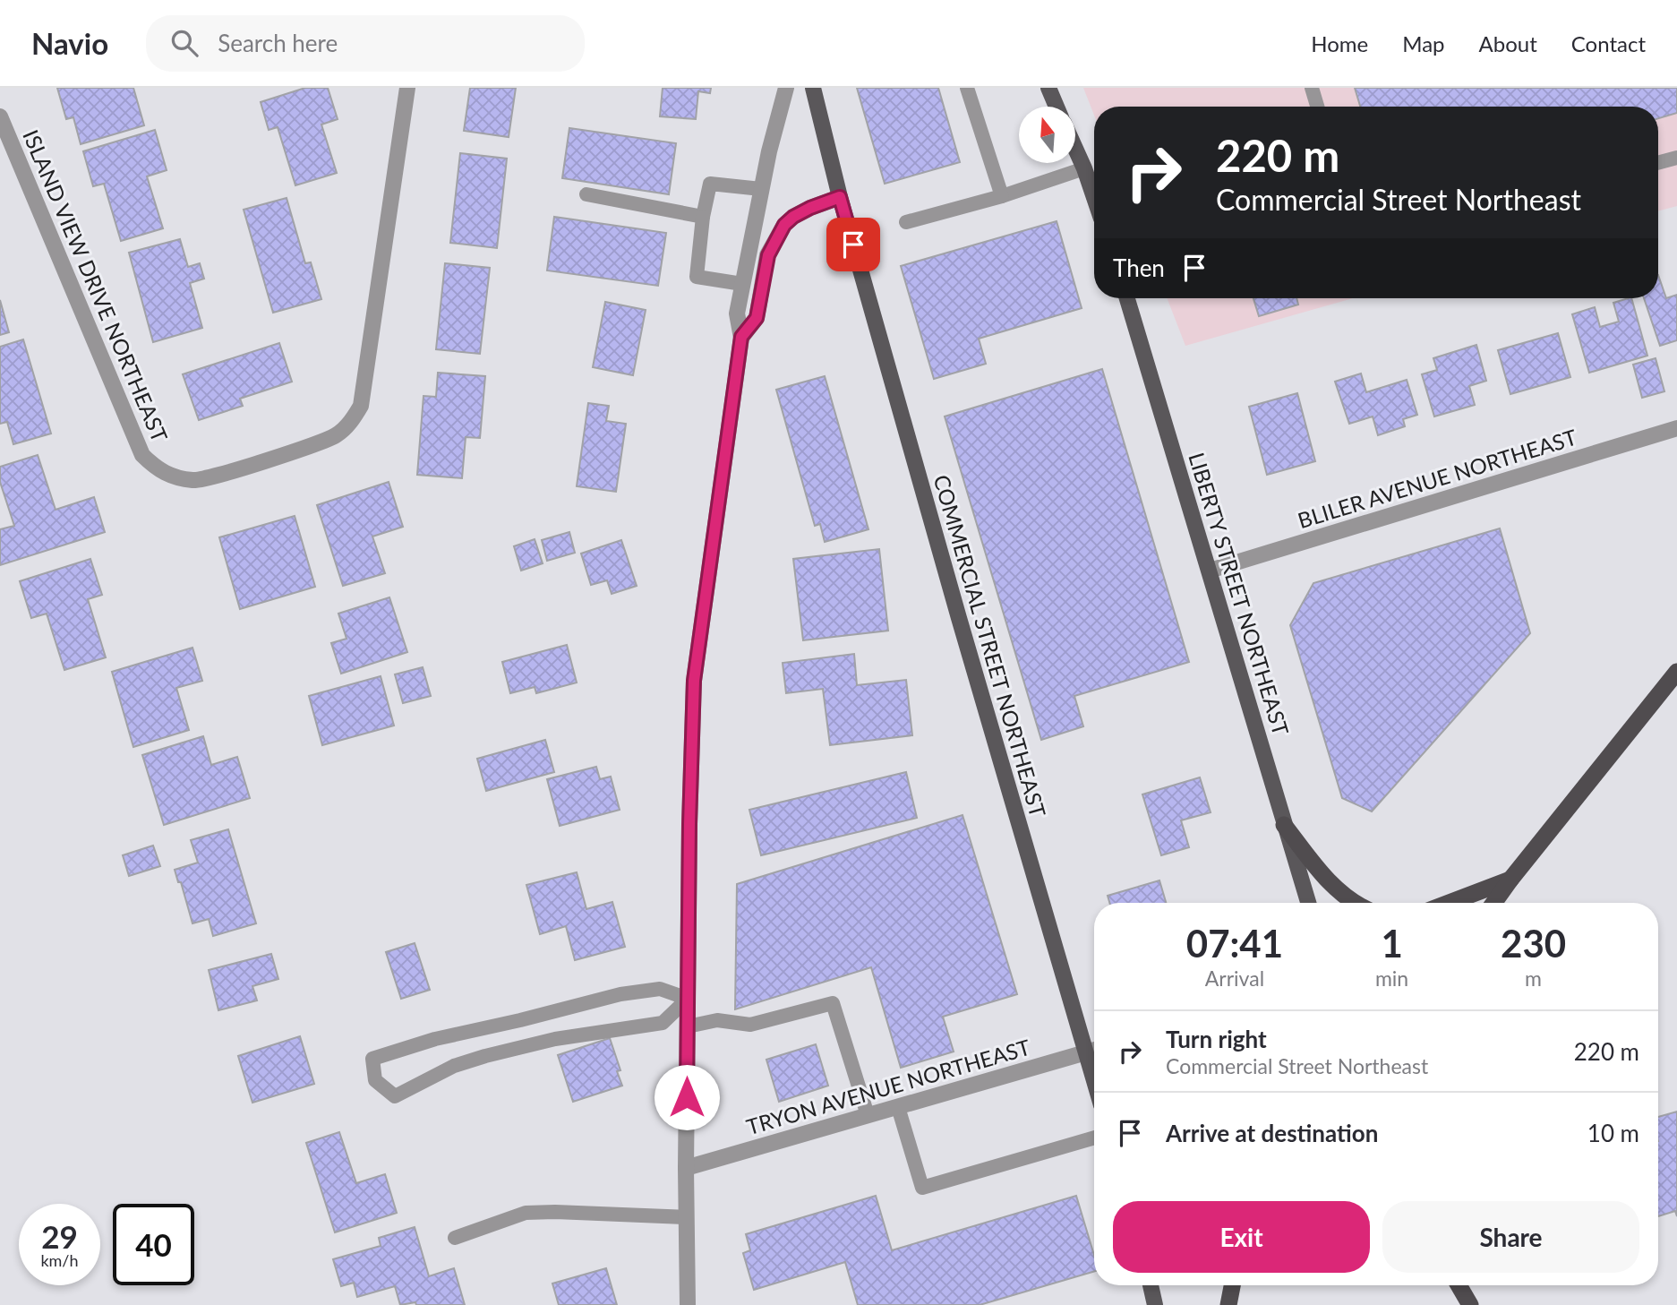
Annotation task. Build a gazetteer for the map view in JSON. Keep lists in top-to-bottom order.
{
  "streets": {
    "main road": ["LIBERTY STREET NORTHEAST", "COMMERCIAL STREET NORTHEAST"],
    "street": ["ISLAND VIEW DRIVE NORTHEAST", "BLILER AVENUE NORTHEAST", "TRYON AVENUE NORTHEAST"]
  },
  "crossings": [
    ["BLILER AVENUE NORTHEAST", "LIBERTY STREET NORTHEAST"],
    ["COMMERCIAL STREET NORTHEAST", "TRYON AVENUE NORTHEAST"]
  ],
  "north": "top",
  "page": {
    "header": "Navio",
    "search": "Search here",
    "nav": [
      "Home",
      "Map",
      "About",
      "Contact"
    ],
    "turn": ["220 m", "Commercial Street Northeast"],
    "then": "Then",
    "eta": [
      "07:41",
      "Arrival",
      "1",
      "min",
      "230",
      "m"
    ],
    "list": [
      {
        "name": "Turn right",
        "note": "Commercial Street Northeast",
        "value": "220 m"
      },
      {
        "name": "Arrive at destination",
        "value": "10 m"
      }
    ],
    "buttons": ["Exit", "Share"],
    "speed": "29 km/h",
    "limit": "40"
  }
}
